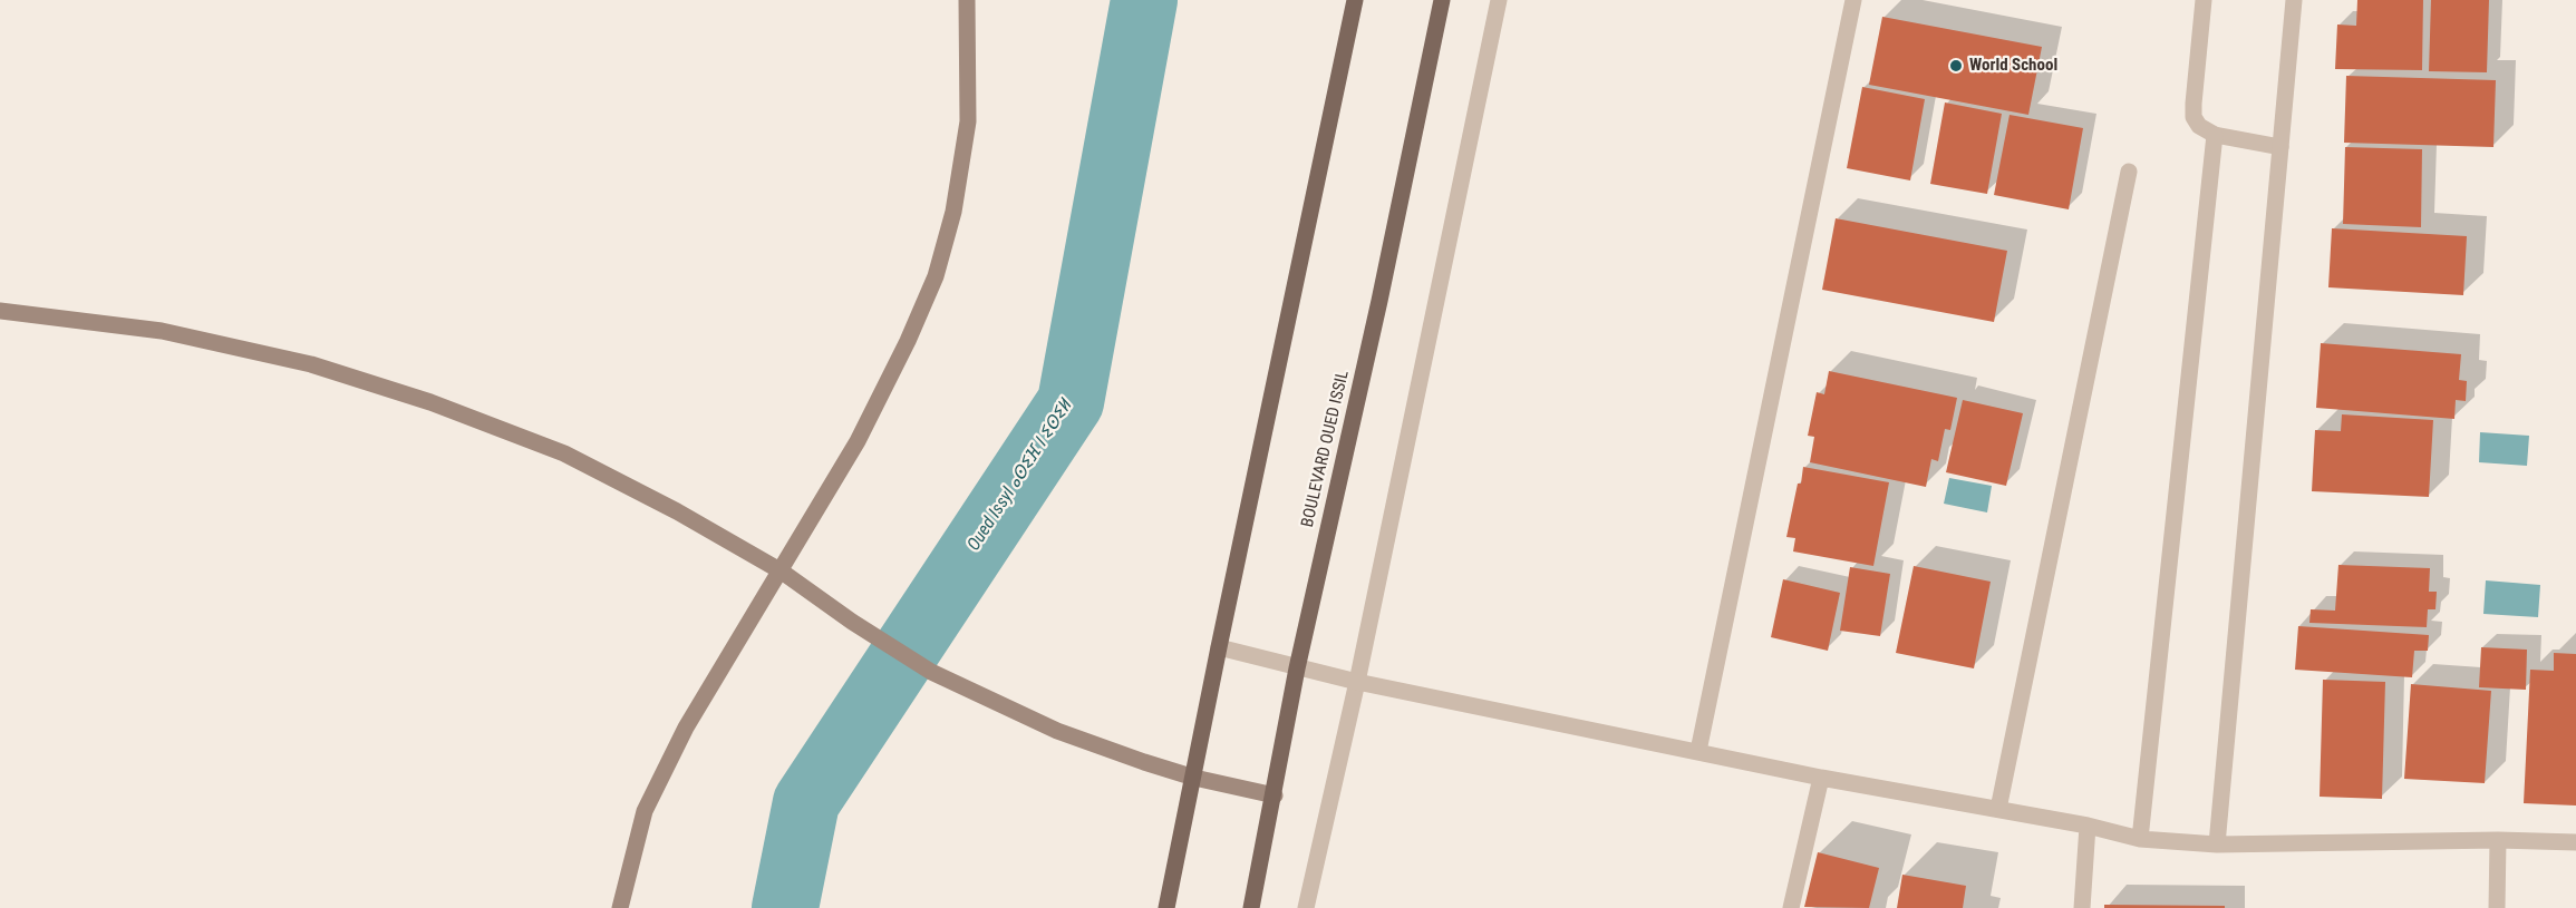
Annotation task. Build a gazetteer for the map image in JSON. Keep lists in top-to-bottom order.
{
  "streets": {
    "main road": ["BOULEVARD OUED ISSIL"]
  },
  "water": ["Oued Issyl ⴰⵙⵉⴼ ⵏ ⵉⵙⵉⵍ"],
  "places": ["World School"]
}
